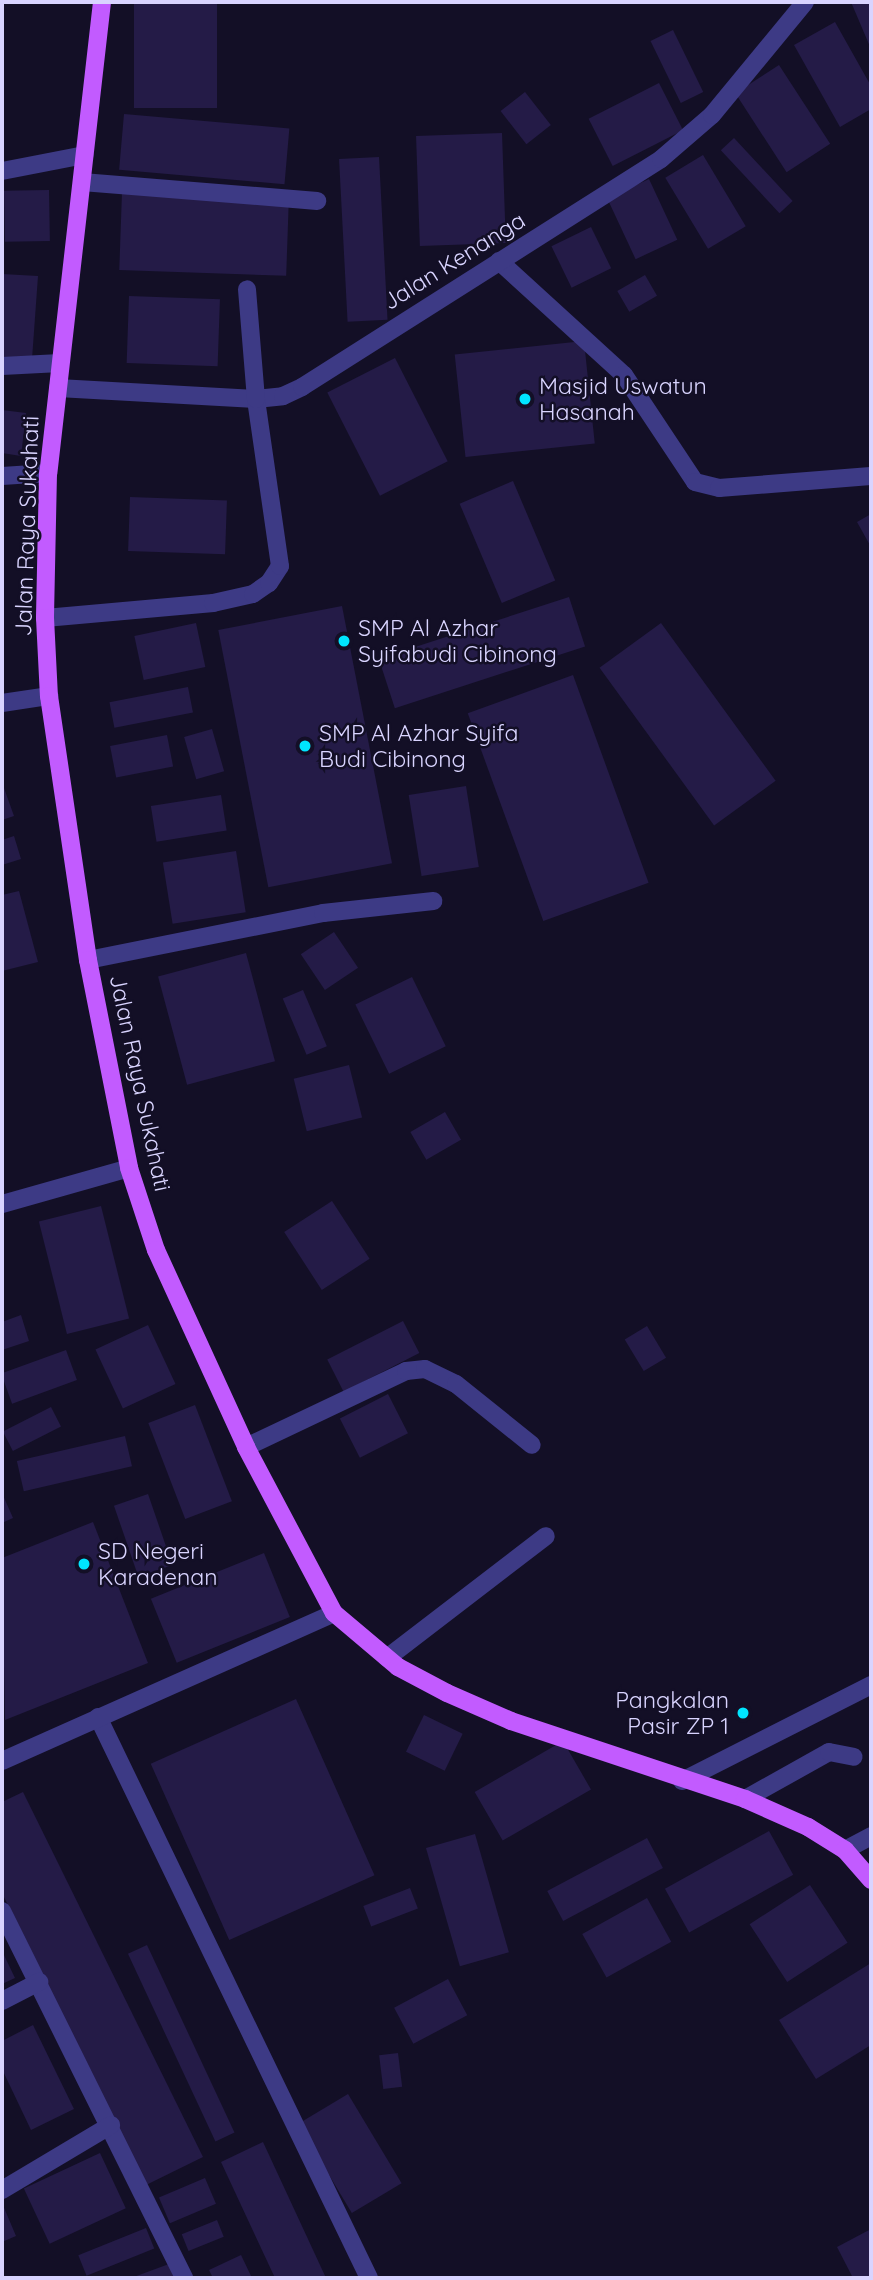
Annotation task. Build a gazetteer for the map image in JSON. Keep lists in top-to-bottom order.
{
  "streets": {
    "main road": ["Jalan Raya Sukahati"],
    "street": ["Jalan Kenanga"]
  },
  "crossings": [
    ["Jalan Kenanga", "Jalan Raya Sukahati"]
  ],
  "places": [
    "Masjid Uswatun Hasanah",
    "SMP Al Azhar Syifabudi Cibinong",
    "SMP Al Azhar Syifa Budi Cibinong",
    "SD Negeri Karadenan",
    "Pangkalan Pasir ZP 1"
  ]
}
